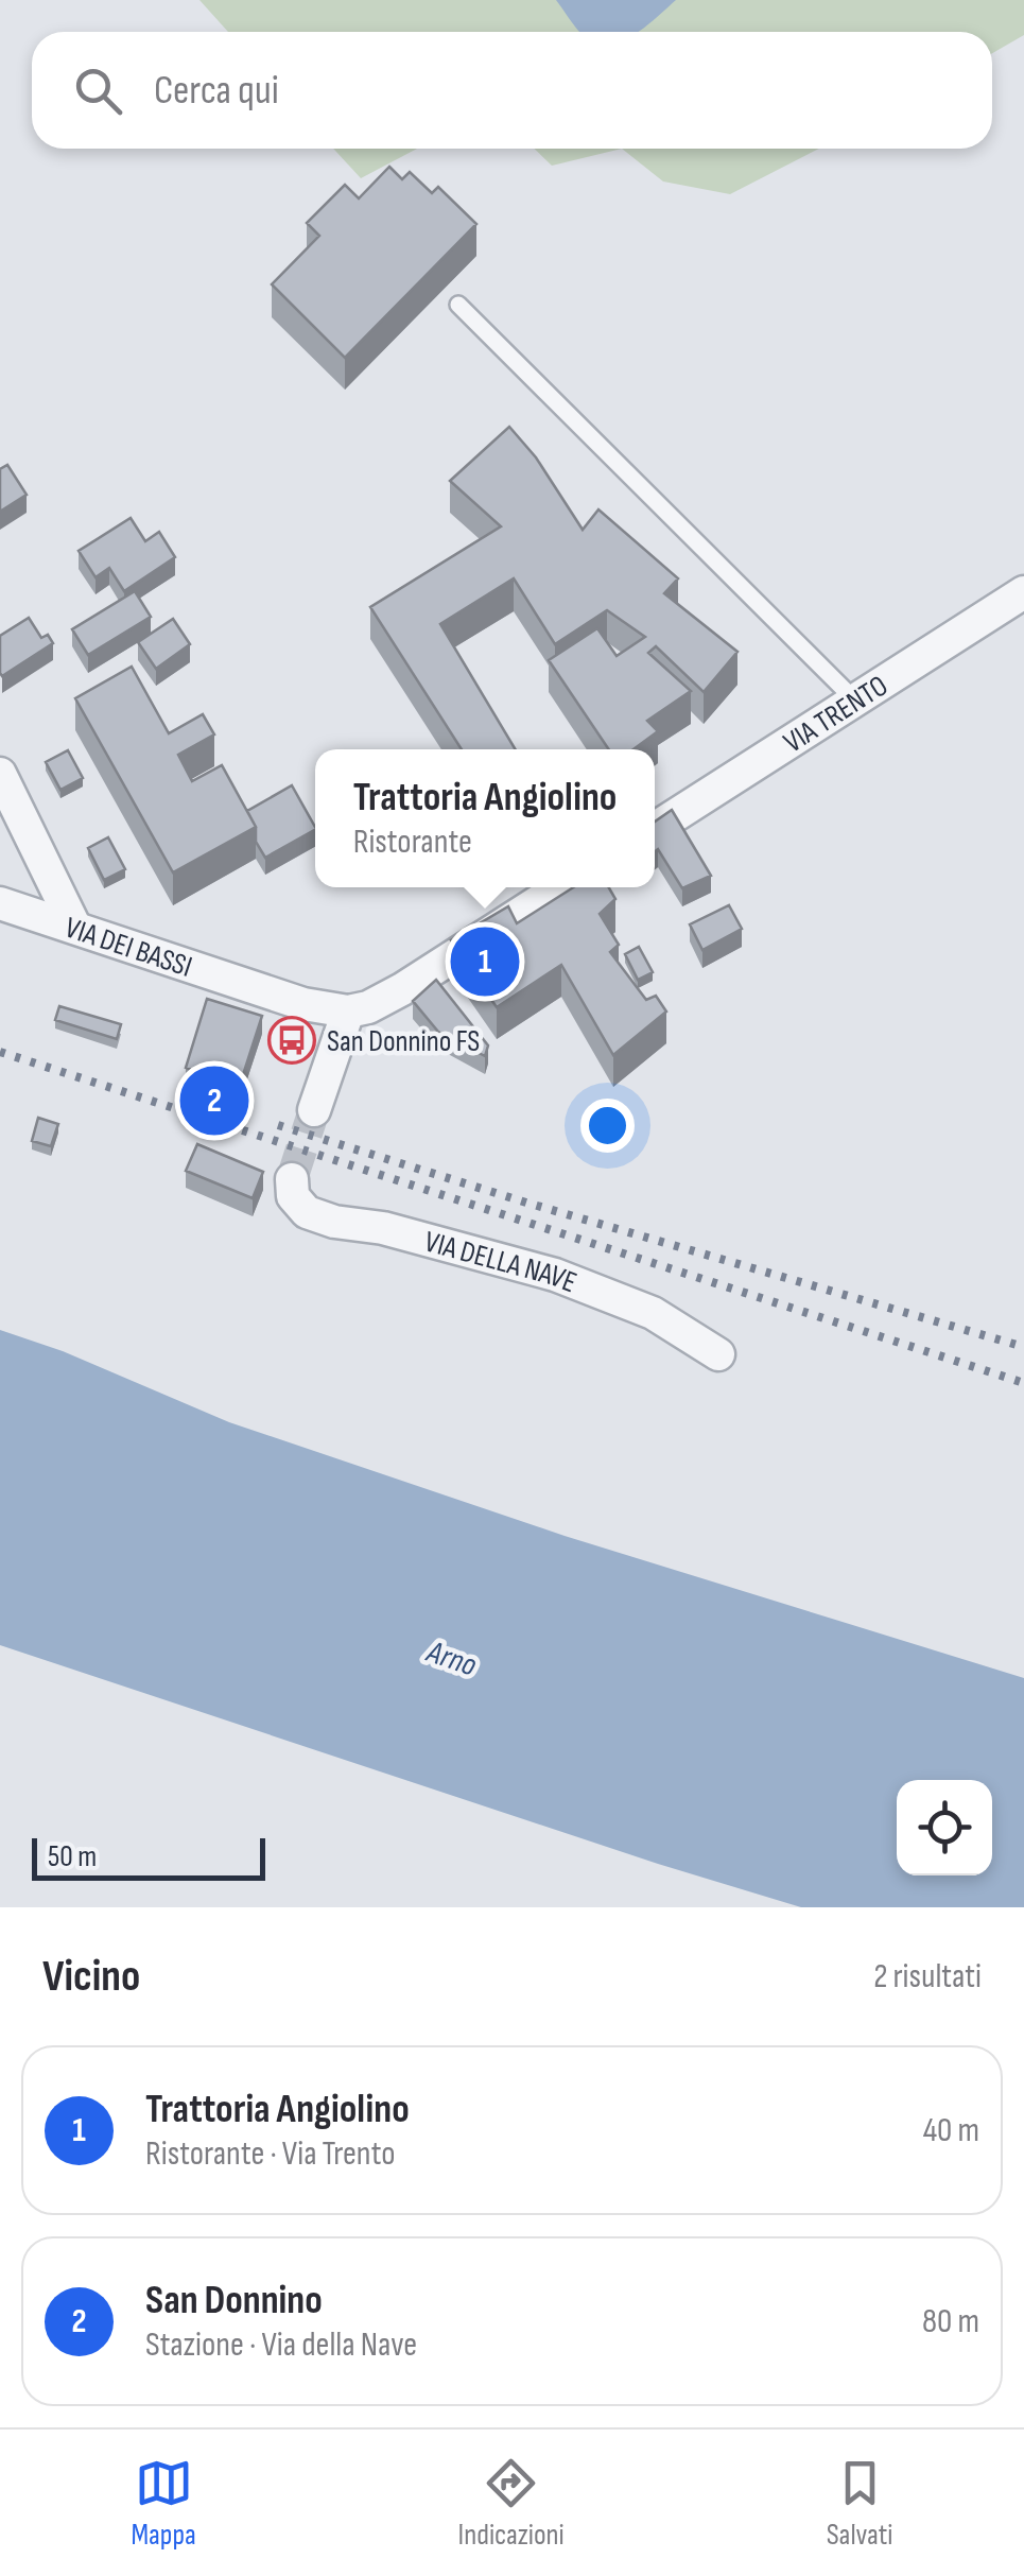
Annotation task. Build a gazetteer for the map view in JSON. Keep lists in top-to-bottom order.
{
  "streets": {
    "street": ["VIA TRENTO", "VIA DEI BASSI", "VIA DELLA NAVE"]
  },
  "water": ["Arno"],
  "places": {
    "bus stop": ["San Donnino FS"]
  },
  "scale_bar": "50 m",
  "page": {
    "search": "Cerca qui",
    "popup": ["Trattoria Angiolino", "Ristorante"],
    "pins": ["1", "2"],
    "scale": "50 m",
    "heading": ["Vicino", "2 risultati"],
    "list": [
      {
        "mark": "1",
        "name": "Trattoria Angiolino",
        "note": "Ristorante · Via Trento",
        "value": "40 m"
      },
      {
        "mark": "2",
        "name": "San Donnino",
        "note": "Stazione · Via della Nave",
        "value": "80 m"
      }
    ],
    "nav": ["Mappa", "Indicazioni", "Salvati"]
  }
}
